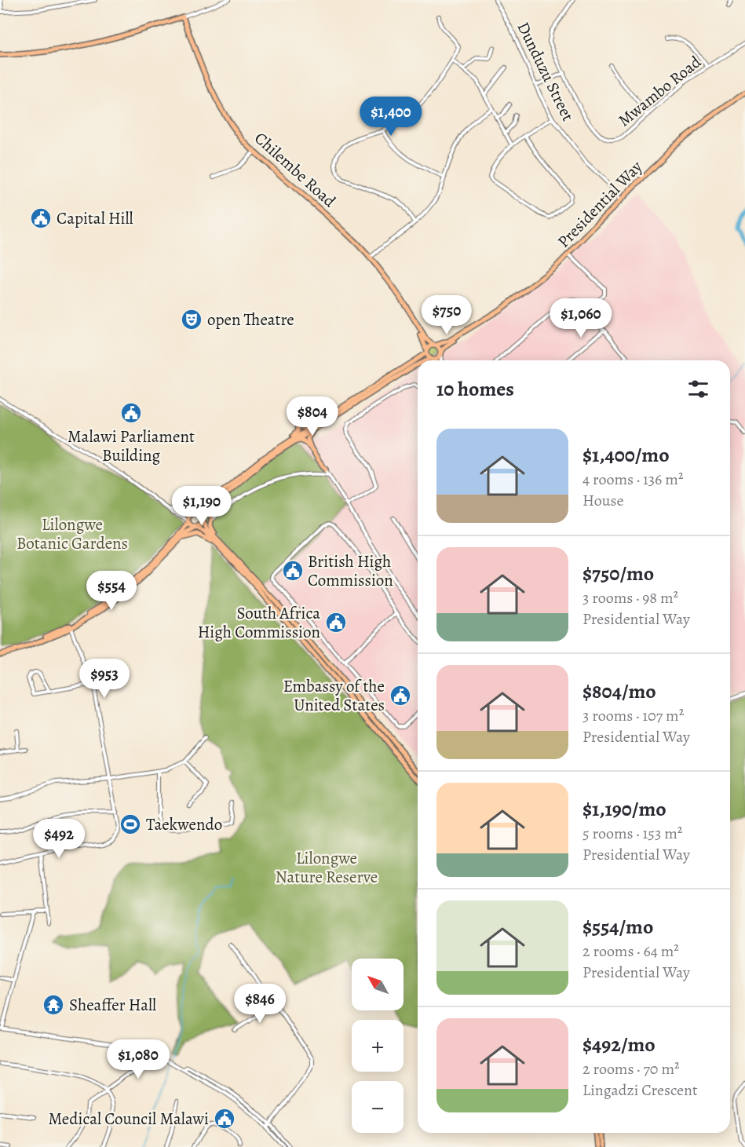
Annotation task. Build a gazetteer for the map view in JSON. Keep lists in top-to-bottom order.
{
  "streets": {
    "main road": ["Chilembe Road", "Presidential Way"],
    "street": ["Dunduzu Street", "Mwambo Road"]
  },
  "parks": ["Lilongwe Botanic Gardens", "Lilongwe Nature Reserve"],
  "places": {
    "public building": [
      "Capital Hill",
      "Malawi Parliament Building",
      "British High Commission",
      "South Africa High Commission",
      "Embassy of the United States",
      "Medical Council Malawi"
    ],
    "theatre": ["open Theatre"],
    "sports": ["Taekwendo"],
    "temple": ["Sheaffer Hall"]
  },
  "north": "top left",
  "page": {
    "price": [
      "$1,400",
      "$750",
      "$1,060",
      "$804",
      "$1,190",
      "$554",
      "$953",
      "$492",
      "$846",
      "$1,080"
    ],
    "heading": "10 homes",
    "list": [
      {
        "name": "$1,400/mo",
        "note": "4 rooms · 136 m² · House"
      },
      {
        "name": "$750/mo",
        "note": "3 rooms · 98 m² · Presidential Way"
      },
      {
        "name": "$804/mo",
        "note": "3 rooms · 107 m² · Presidential Way"
      },
      {
        "name": "$1,190/mo",
        "note": "5 rooms · 153 m² · Presidential Way"
      },
      {
        "name": "$554/mo",
        "note": "2 rooms · 64 m² · Presidential Way"
      },
      {
        "name": "$492/mo",
        "note": "2 rooms · 70 m² · Lingadzi Crescent"
      }
    ],
    "map_buttons": ["+", "−"]
  }
}
